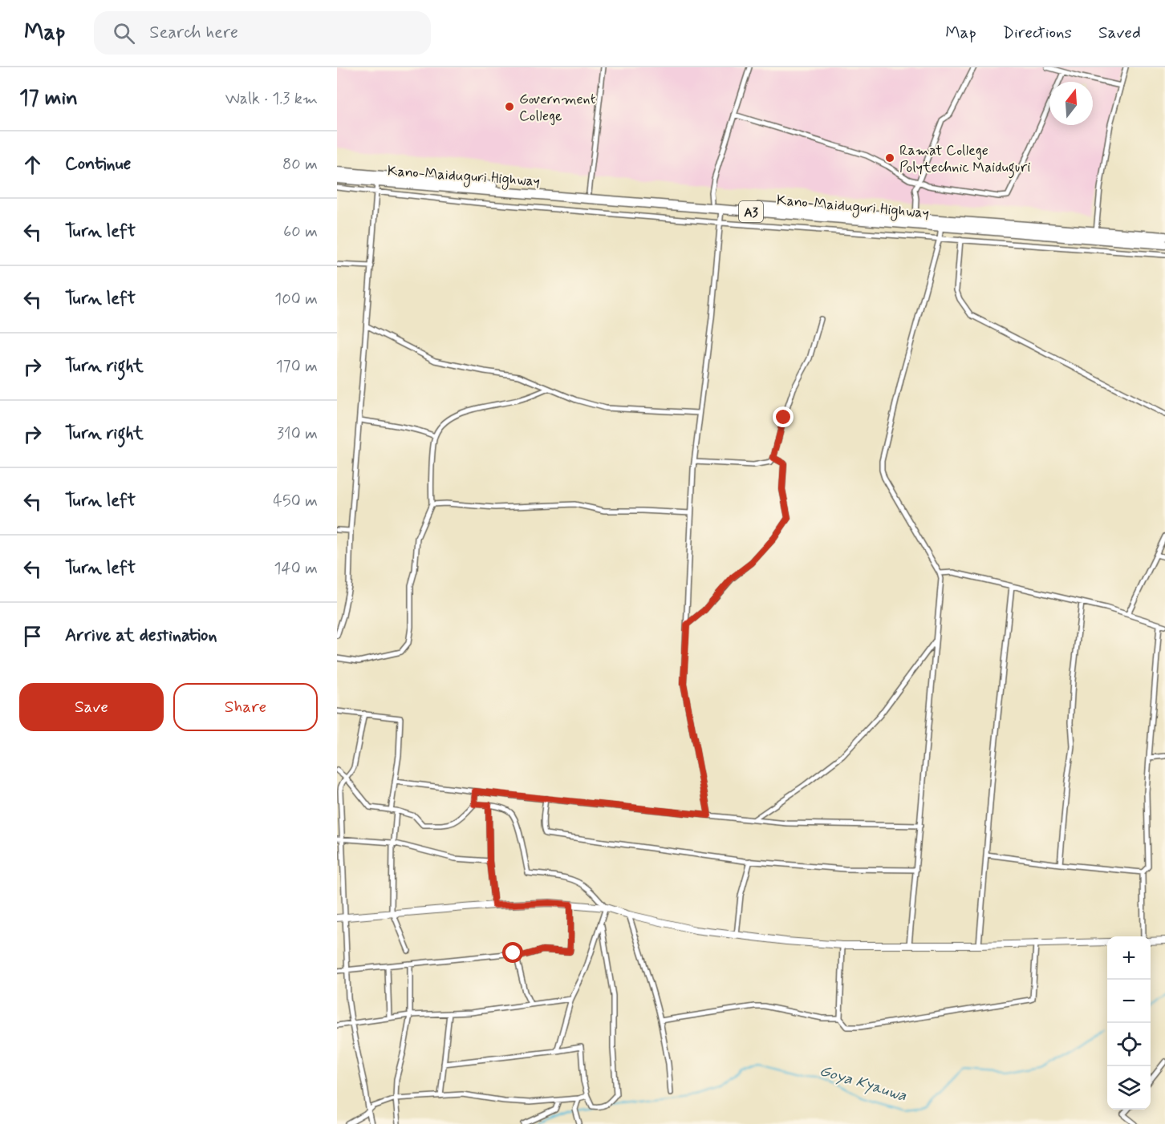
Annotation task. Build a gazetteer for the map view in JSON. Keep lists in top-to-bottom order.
{
  "streets": {
    "highway": ["Kano-Maiduguri Highway", "A3"]
  },
  "water": ["Goya Kyauwa"],
  "places": ["Government College", "Ramat College Polytechnic Maiduguri"],
  "north": "top",
  "page": {
    "header": "Map",
    "search": "Search here",
    "nav": ["Map", "Directions", "Saved"],
    "heading": ["17 min", "Walk · 1.3 km"],
    "list": [
      ["Continue", "80 m"],
      ["Turn left", "60 m"],
      ["Turn left", "100 m"],
      ["Turn right", "170 m"],
      ["Turn right", "310 m"],
      ["Turn left", "450 m"],
      ["Turn left", "140 m"],
      "Arrive at destination"
    ],
    "buttons": ["Save", "Share"],
    "map_buttons": ["+", "−"]
  }
}
